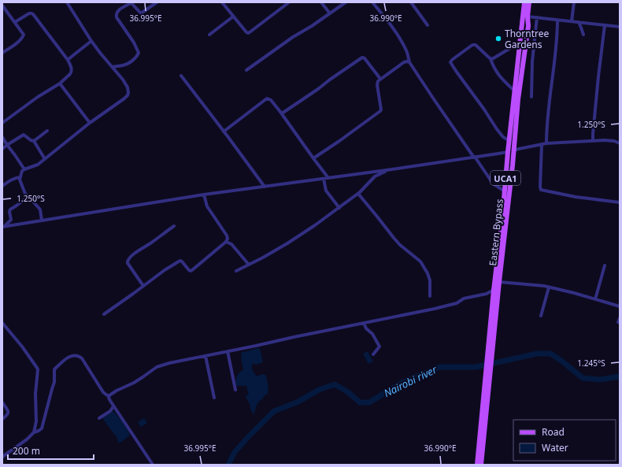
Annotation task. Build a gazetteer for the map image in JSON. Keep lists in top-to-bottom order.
{
  "streets": {
    "main road": ["UCA1", "Eastern Bypass"]
  },
  "water": ["Nairobi river"],
  "places": ["Thorntree Gardens"],
  "legend": ["Road", "Water"],
  "scale_bar": "200 m",
  "coordinates": [
    "36.995°E",
    "36.990°E",
    "1.250°S",
    "1.245°S"
  ]
}
